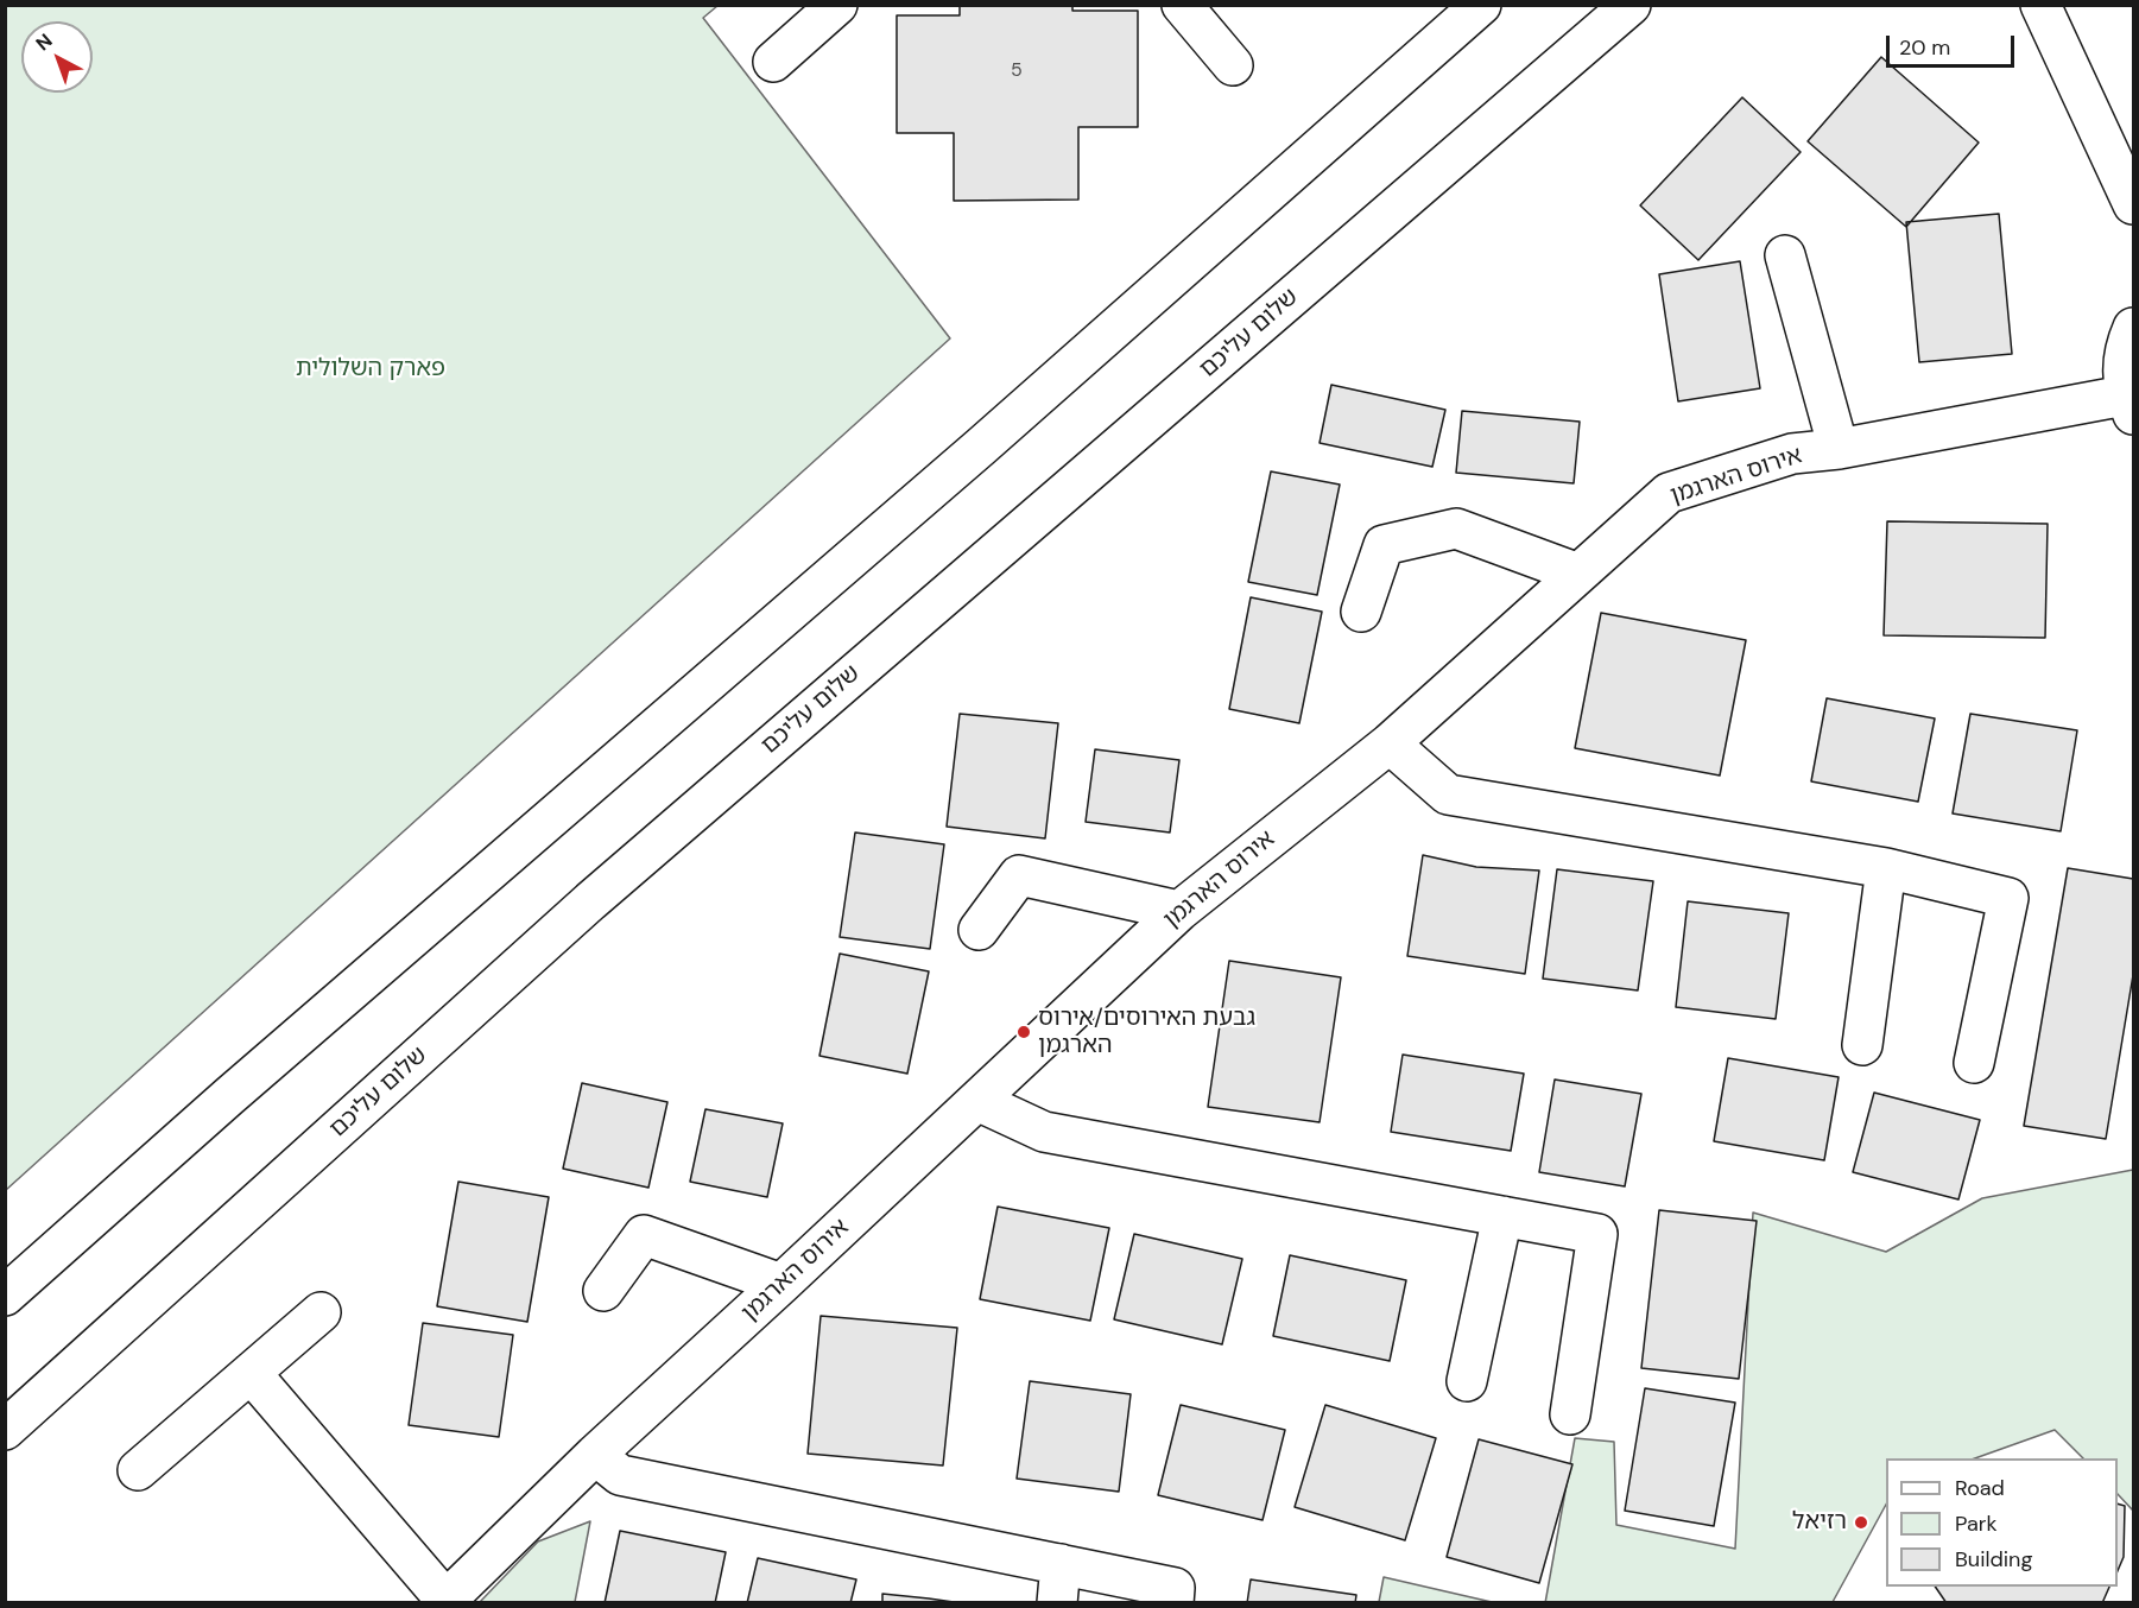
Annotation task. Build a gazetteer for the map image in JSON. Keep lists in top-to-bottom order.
{
  "streets": {
    "street": ["שלום עליכם", "אירוס הארגמן"]
  },
  "parks": ["פארק השלולית"],
  "places": ["גבעת האירוסים/אירוס הארגמן", "רזיאל"],
  "house_numbers": ["5"],
  "legend": ["Road", "Park", "Building"],
  "scale_bar": "20 m",
  "north": "top left"
}
